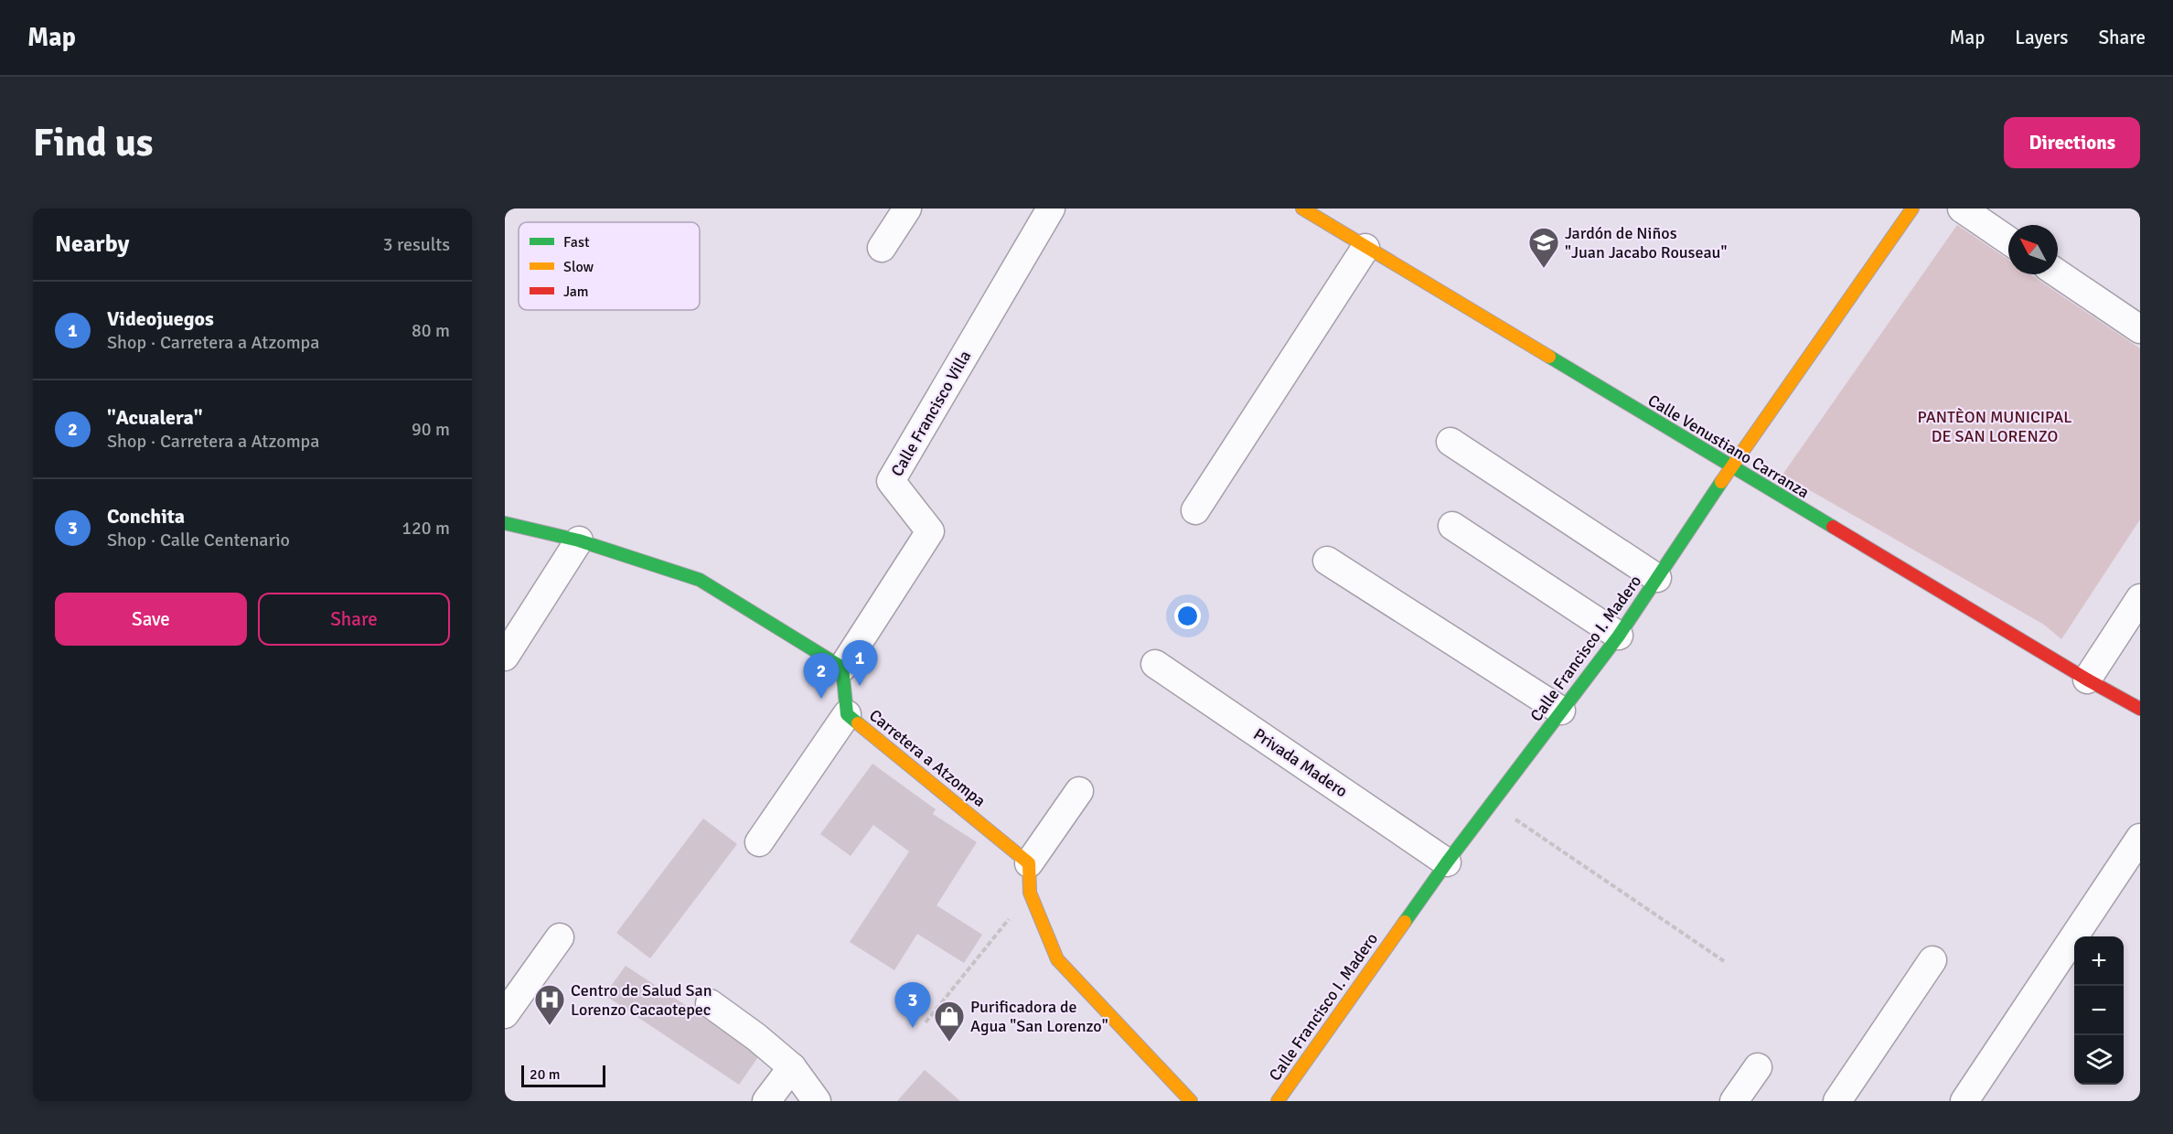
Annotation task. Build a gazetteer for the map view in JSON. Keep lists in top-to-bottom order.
{
  "streets": {
    "street": [
      "Calle Francisco Villa",
      "Calle Venustiano Carranza",
      "Calle Francisco I. Madero",
      "Carretera a Atzompa",
      "Privada Madero"
    ]
  },
  "crossings": [
    ["Calle Francisco Villa", "Carretera a Atzompa"],
    ["Calle Venustiano Carranza", "Calle Francisco I. Madero"],
    ["Calle Francisco I. Madero", "Privada Madero"]
  ],
  "parks": ["PANTÈON MUNICIPAL DE SAN LORENZO"],
  "places": {
    "school or university": ["Jardón de Niños \"Juan Jacabo Rouseau\""],
    "hospital": ["Centro de Salud San Lorenzo Cacaotepec"],
    "shop": ["Purificadora de Agua \"San Lorenzo\""]
  },
  "legend": ["Fast", "Slow", "Jam"],
  "scale_bar": "20 m",
  "north": "top left",
  "page": {
    "header": "Map",
    "nav": ["Map", "Layers", "Share"],
    "buttons": [
      "Directions",
      ["Save", "Share"]
    ],
    "title": "Find us",
    "heading": ["Nearby", "3 results"],
    "list": [
      {
        "mark": "1",
        "name": "Videojuegos",
        "note": "Shop · Carretera a Atzompa",
        "value": "80 m"
      },
      {
        "mark": "2",
        "name": "\"Acualera\"",
        "note": "Shop · Carretera a Atzompa",
        "value": "90 m"
      },
      {
        "mark": "3",
        "name": "Conchita",
        "note": "Shop · Calle Centenario",
        "value": "120 m"
      }
    ],
    "pins": ["1", "2", "3"],
    "map_buttons": ["+", "−"],
    "scale": "20 m"
  }
}
